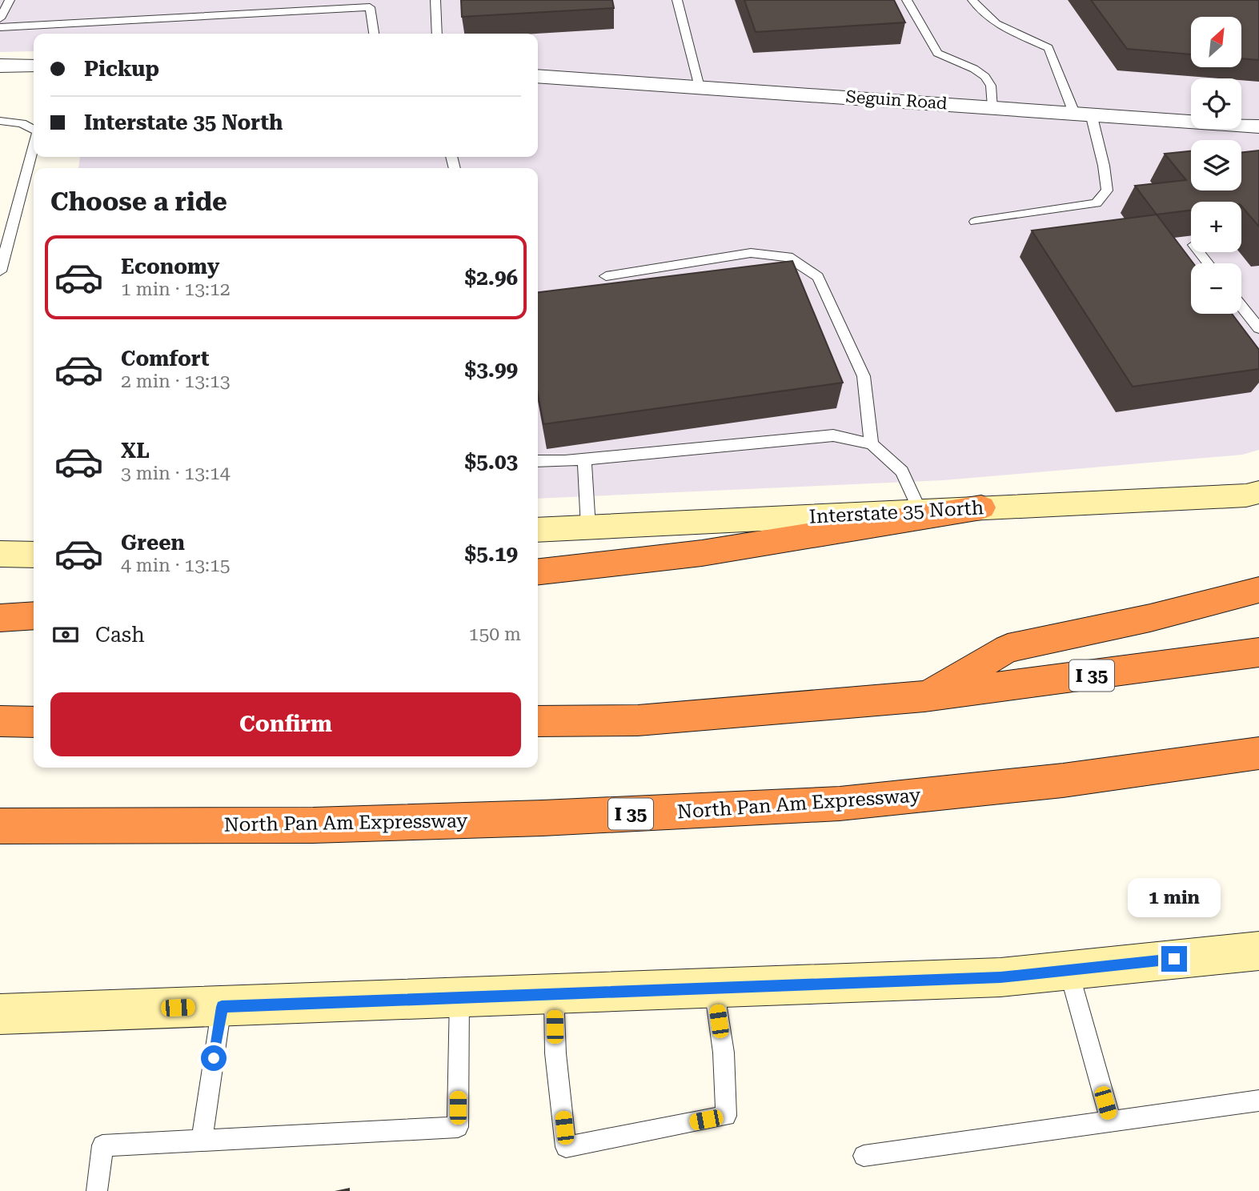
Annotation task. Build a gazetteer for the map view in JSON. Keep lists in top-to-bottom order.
{
  "streets": {
    "highway": ["I 35", "North Pan Am Expressway"],
    "main road": ["Interstate 35 North"],
    "street": ["Seguin Road"]
  },
  "north": "top right",
  "page": {
    "map_buttons": ["+", "−"],
    "banner": ["Pickup", "Interstate 35 North"],
    "heading": "Choose a ride",
    "list": [
      {
        "name": "Economy",
        "note": "1 min · 13:12",
        "value": "$2.96"
      },
      {
        "name": "Comfort",
        "note": "2 min · 13:13",
        "value": "$3.99"
      },
      {
        "name": "XL",
        "note": "3 min · 13:14",
        "value": "$5.03"
      },
      {
        "name": "Green",
        "note": "4 min · 13:15",
        "value": "$5.19"
      }
    ],
    "pay": ["Cash", "150 m"],
    "buttons": "Confirm",
    "bubble": "1 min"
  }
}
